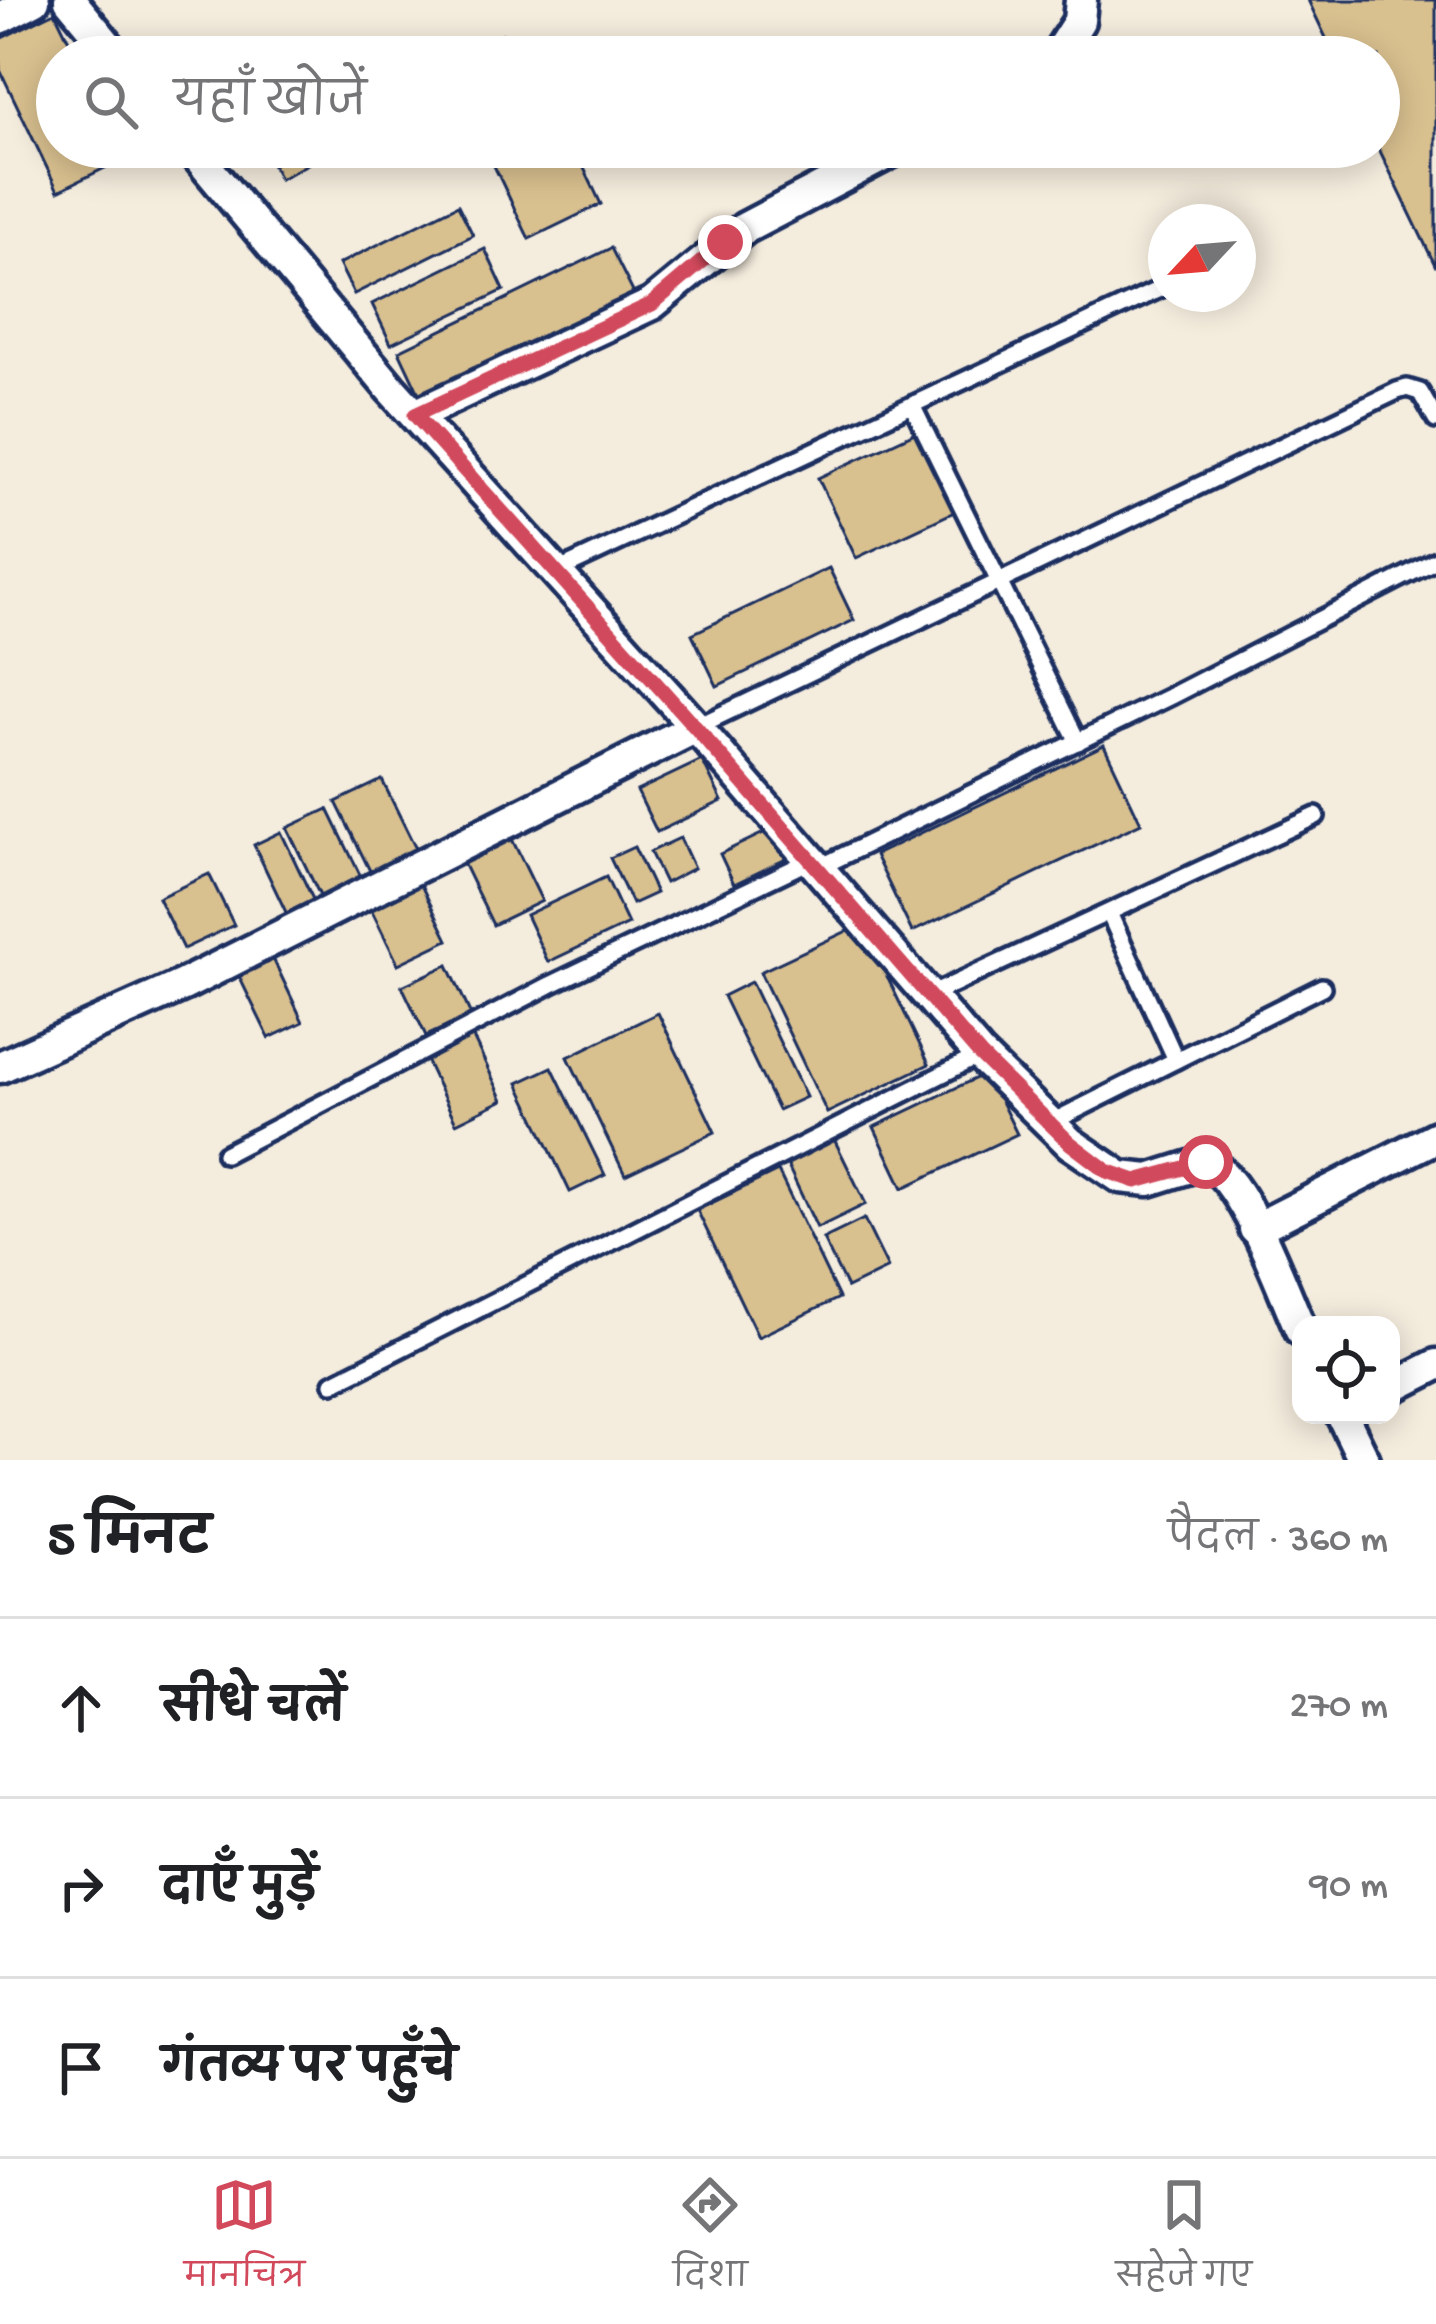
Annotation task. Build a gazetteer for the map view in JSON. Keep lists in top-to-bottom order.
{
  "north": "bottom left",
  "page": {
    "search": "यहाँ खोजें",
    "heading": ["5 मिनट", "पैदल · 360 m"],
    "list": [
      ["सीधे चलें", "270 m"],
      ["दाएँ मुड़ें", "90 m"],
      "गंतव्य पर पहुँचे"
    ],
    "nav": ["मानचित्र", "दिशा", "सहेजे गए"]
  }
}
